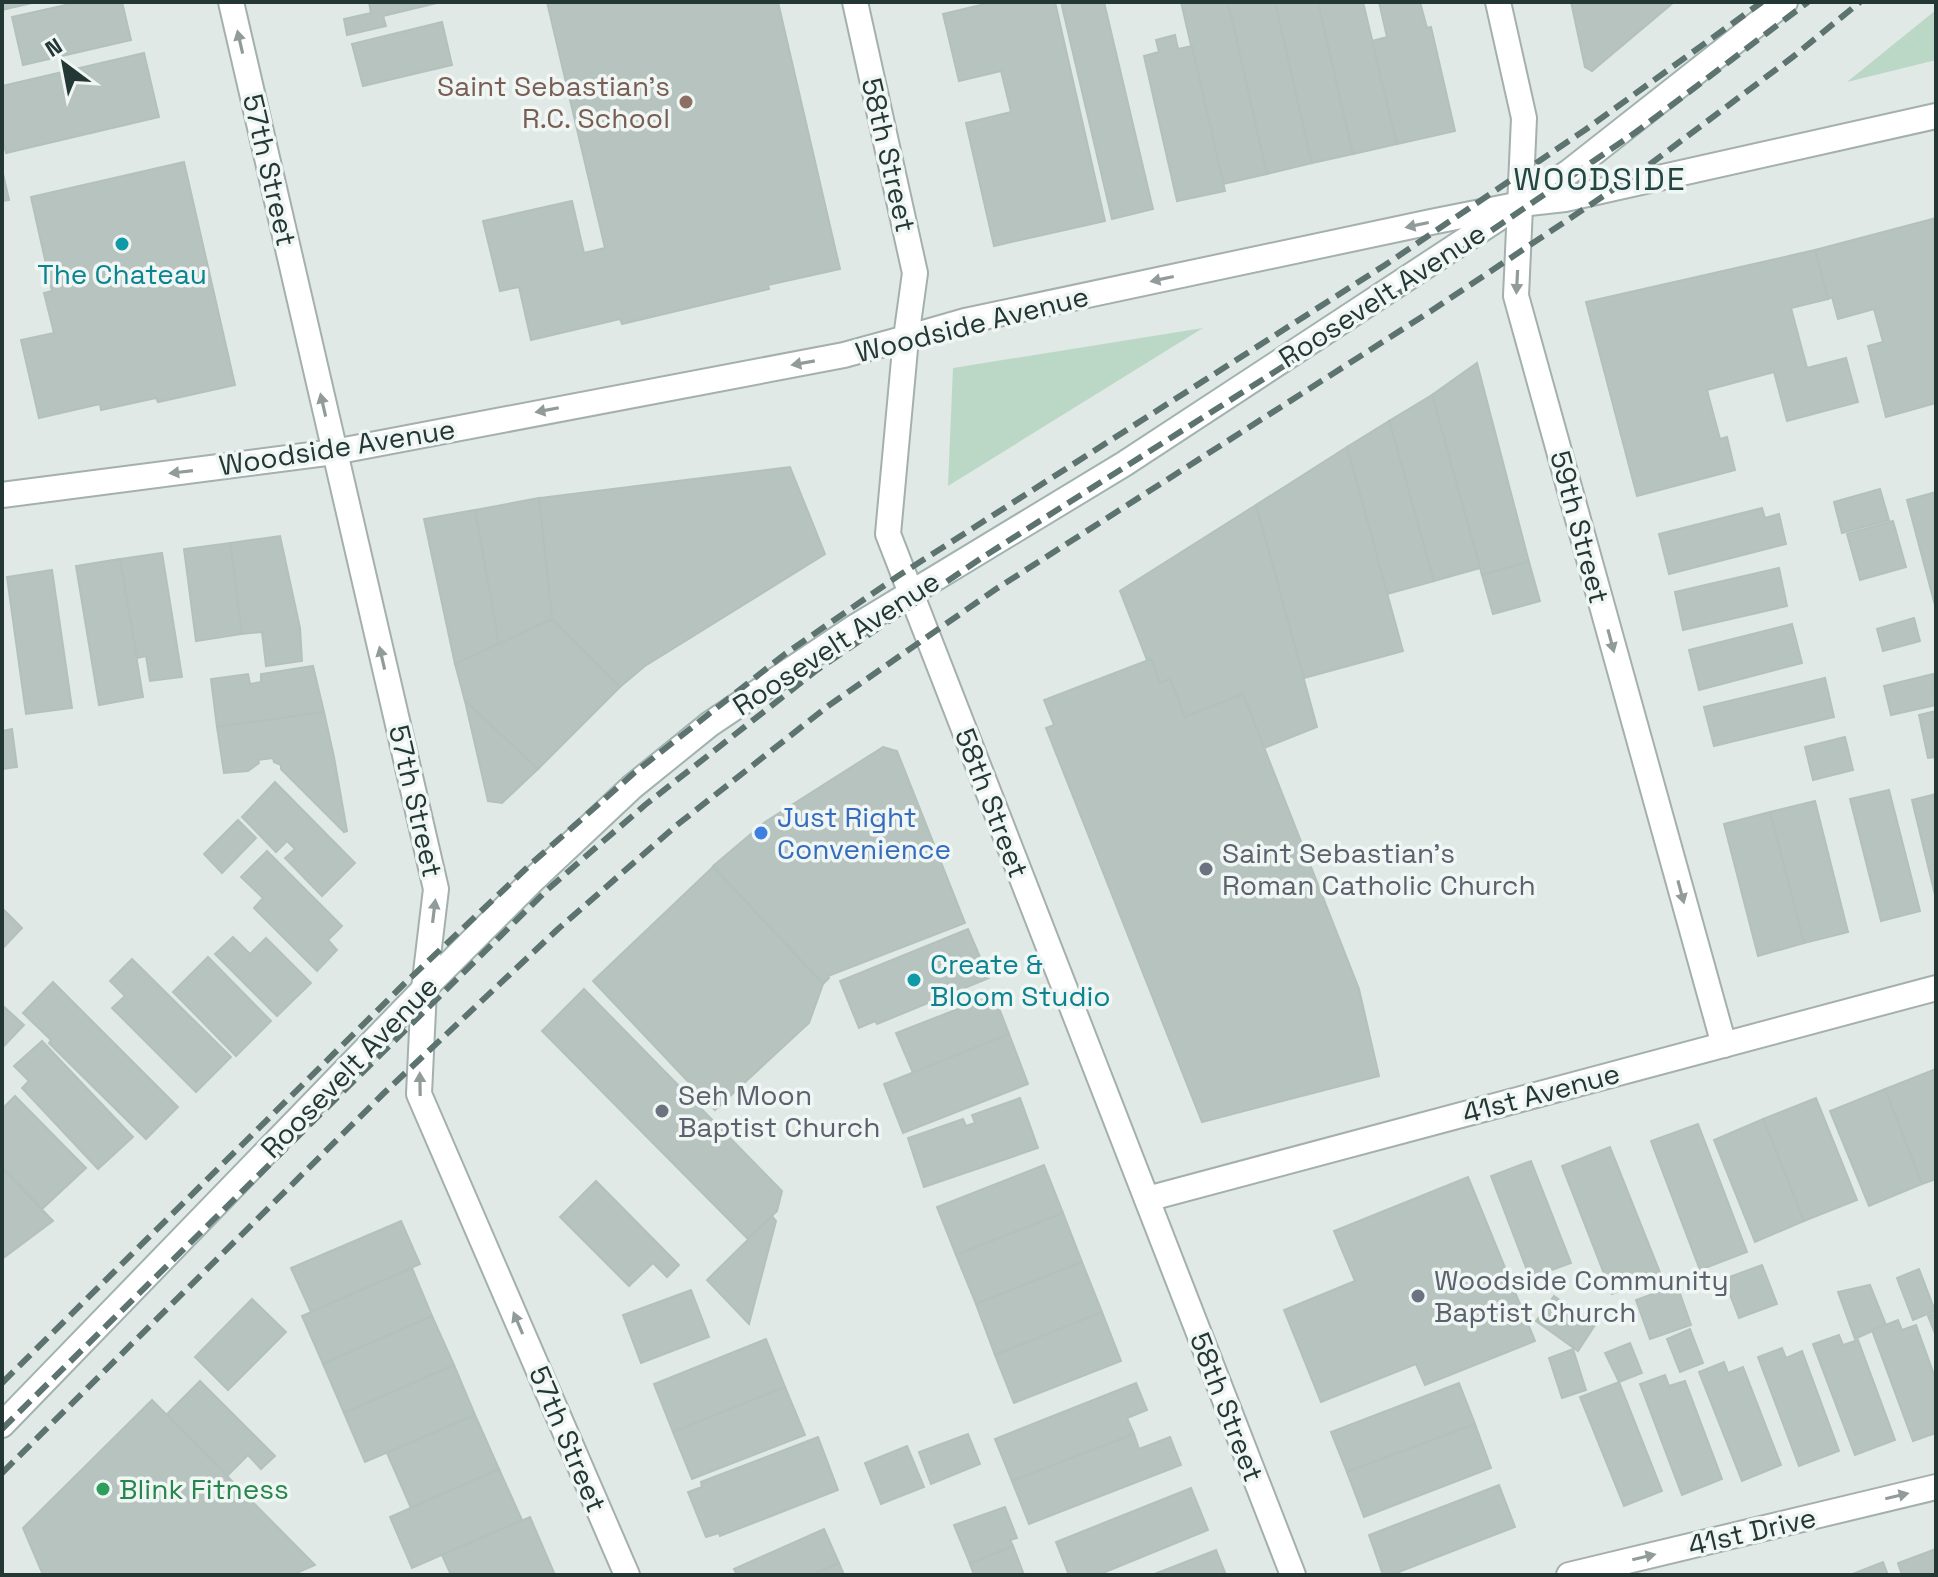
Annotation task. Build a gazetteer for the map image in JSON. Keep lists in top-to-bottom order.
{
  "streets": {
    "street": [
      "58th Street",
      "57th Street",
      "Roosevelt Avenue",
      "Woodside Avenue",
      "59th Street",
      "41st Avenue",
      "41st Drive"
    ]
  },
  "crossings": [
    ["58th Street", "Roosevelt Avenue"],
    ["58th Street", "Woodside Avenue"],
    ["58th Street", "41st Avenue"],
    ["57th Street", "Roosevelt Avenue"],
    ["57th Street", "Woodside Avenue"],
    ["Roosevelt Avenue", "Woodside Avenue"],
    ["Roosevelt Avenue", "59th Street"],
    ["Woodside Avenue", "59th Street"],
    ["59th Street", "41st Avenue"]
  ],
  "one_way": [
    "57th Street",
    "Woodside Avenue",
    "59th Street",
    "41st Drive"
  ],
  "districts": ["WOODSIDE"],
  "places": [
    "Saint Sebastian's R.C. School",
    "The Chateau",
    "Just Right Convenience",
    "Saint Sebastian's Roman Catholic Church",
    "Create & Bloom Studio",
    "Seh Moon Baptist Church",
    "Woodside Community Baptist Church",
    "Blink Fitness"
  ],
  "north": "top left"
}
